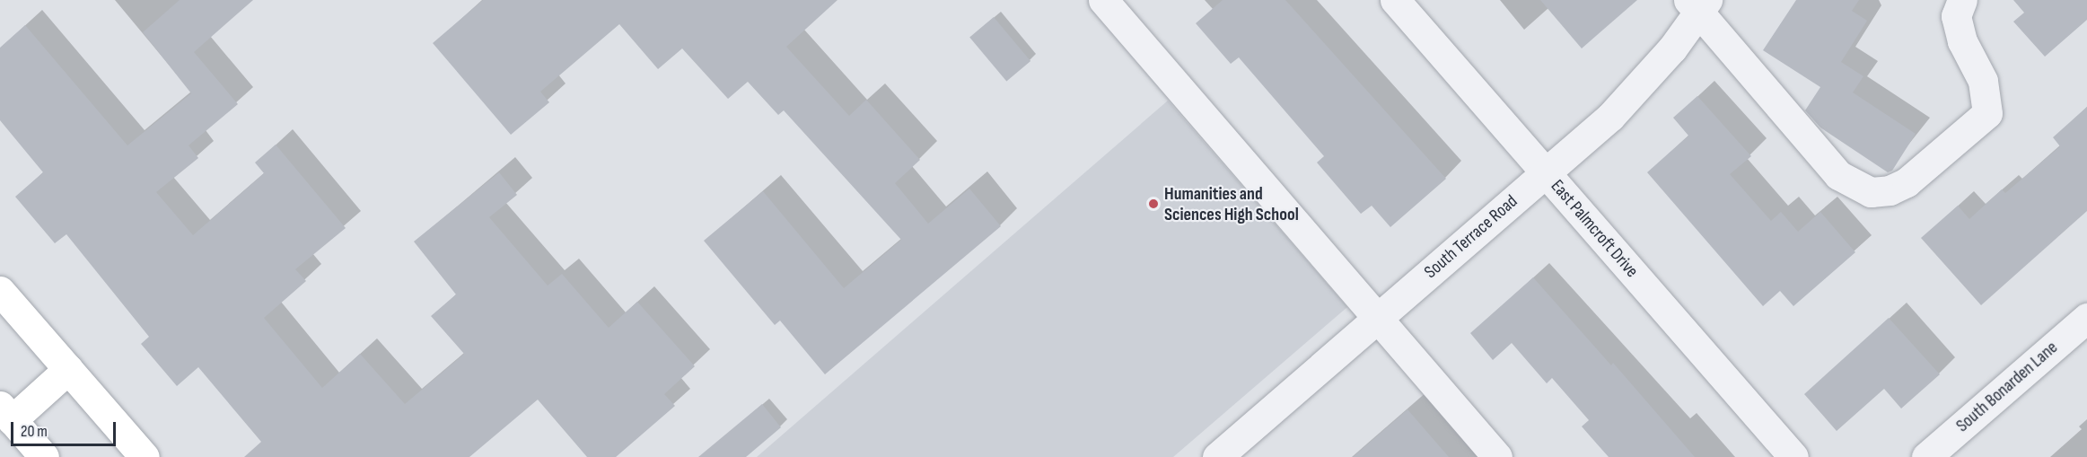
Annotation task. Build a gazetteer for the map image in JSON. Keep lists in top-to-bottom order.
{
  "streets": {
    "street": ["East Palmcroft Drive", "South Terrace Road", "South Bonarden Lane"]
  },
  "crossings": [
    ["East Palmcroft Drive", "South Terrace Road"]
  ],
  "places": ["Humanities and Sciences High School"],
  "scale_bar": "20 m"
}
